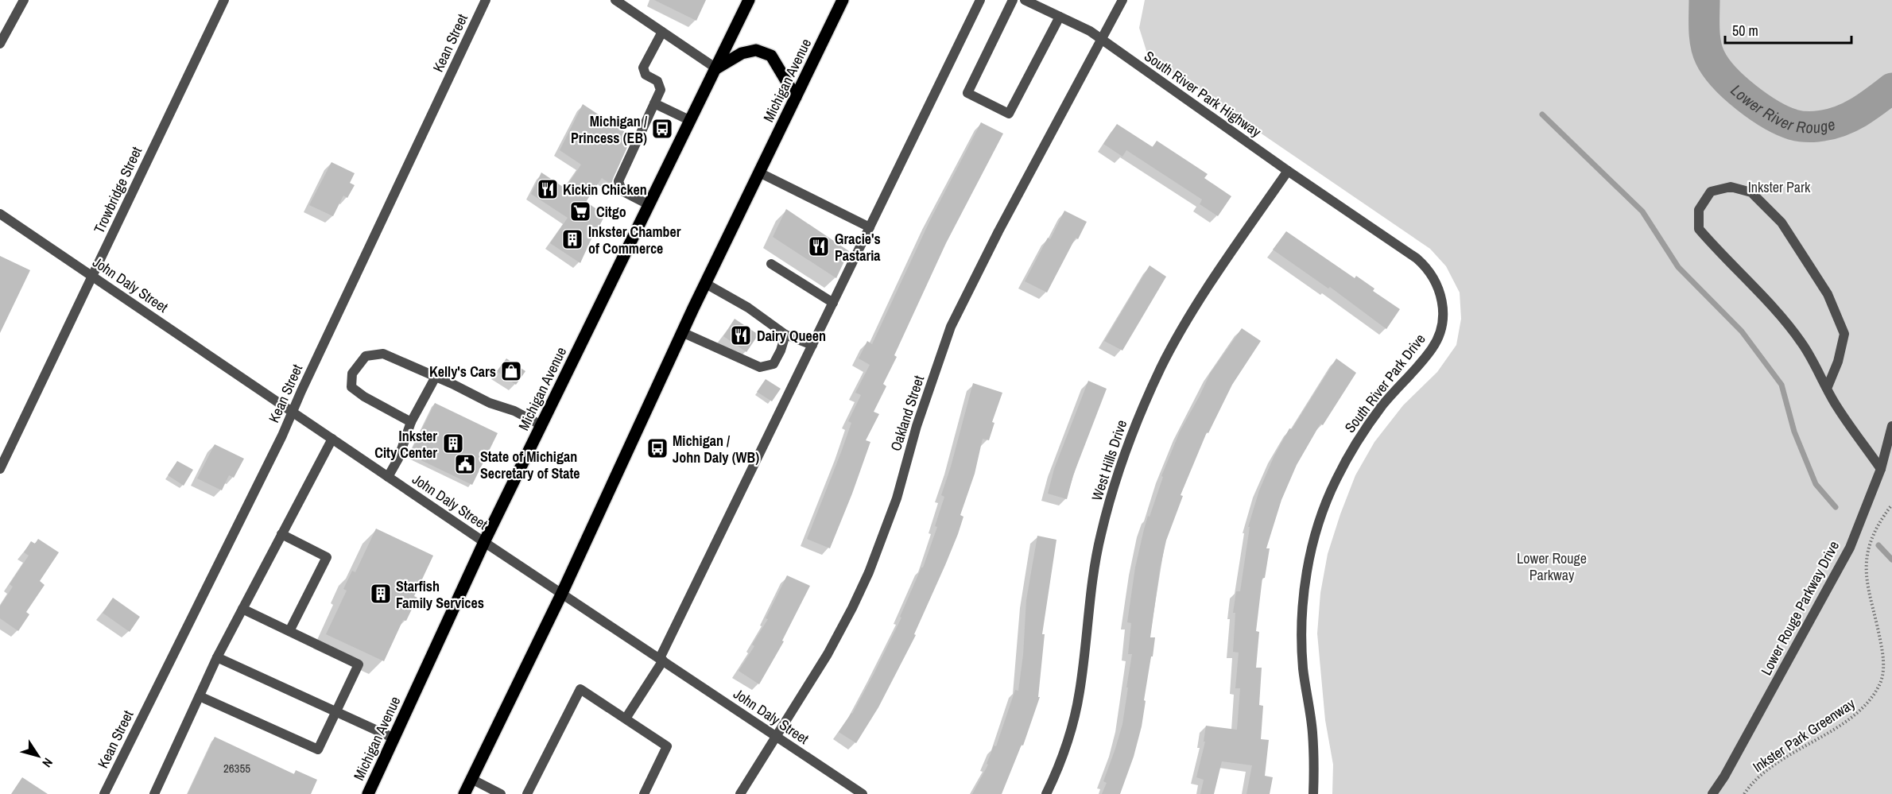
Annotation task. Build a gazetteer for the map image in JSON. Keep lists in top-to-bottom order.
{
  "streets": {
    "main road": ["Michigan Avenue"],
    "street": [
      "Kean Street",
      "South River Park Highway",
      "Trowbridge Street",
      "John Daly Street",
      "South River Park Drive",
      "Oakland Street",
      "West Hills Drive",
      "Lower Rouge Parkway Drive"
    ],
    "path": ["Inkster Park Greenway"]
  },
  "crossings": [
    ["Kean Street", "John Daly Street"],
    ["Michigan Avenue", "John Daly Street"],
    ["South River Park Highway", "South River Park Drive"],
    ["South River Park Highway", "Oakland Street"],
    ["South River Park Highway", "West Hills Drive"],
    ["Trowbridge Street", "John Daly Street"],
    ["John Daly Street", "Oakland Street"],
    ["South River Park Drive", "West Hills Drive"]
  ],
  "water": ["Lower River Rouge"],
  "parks": ["Inkster Park", "Lower Rouge Parkway"],
  "places": {
    "bus stop": ["Michigan / Princess (EB)", "Michigan / John Daly (WB)"],
    "restaurant": ["Kickin Chicken", "Gracie's Pastaria", "Dairy Queen"],
    "supermarket": ["Citgo"],
    "building": ["Inkster Chamber of Commerce", "Inkster City Center", "Starfish Family Services"],
    "shop": ["Kelly's Cars"],
    "public building": ["State of Michigan Secretary of State"]
  },
  "house_numbers": ["26355"],
  "scale_bar": "50 m",
  "north": "bottom right"
}
